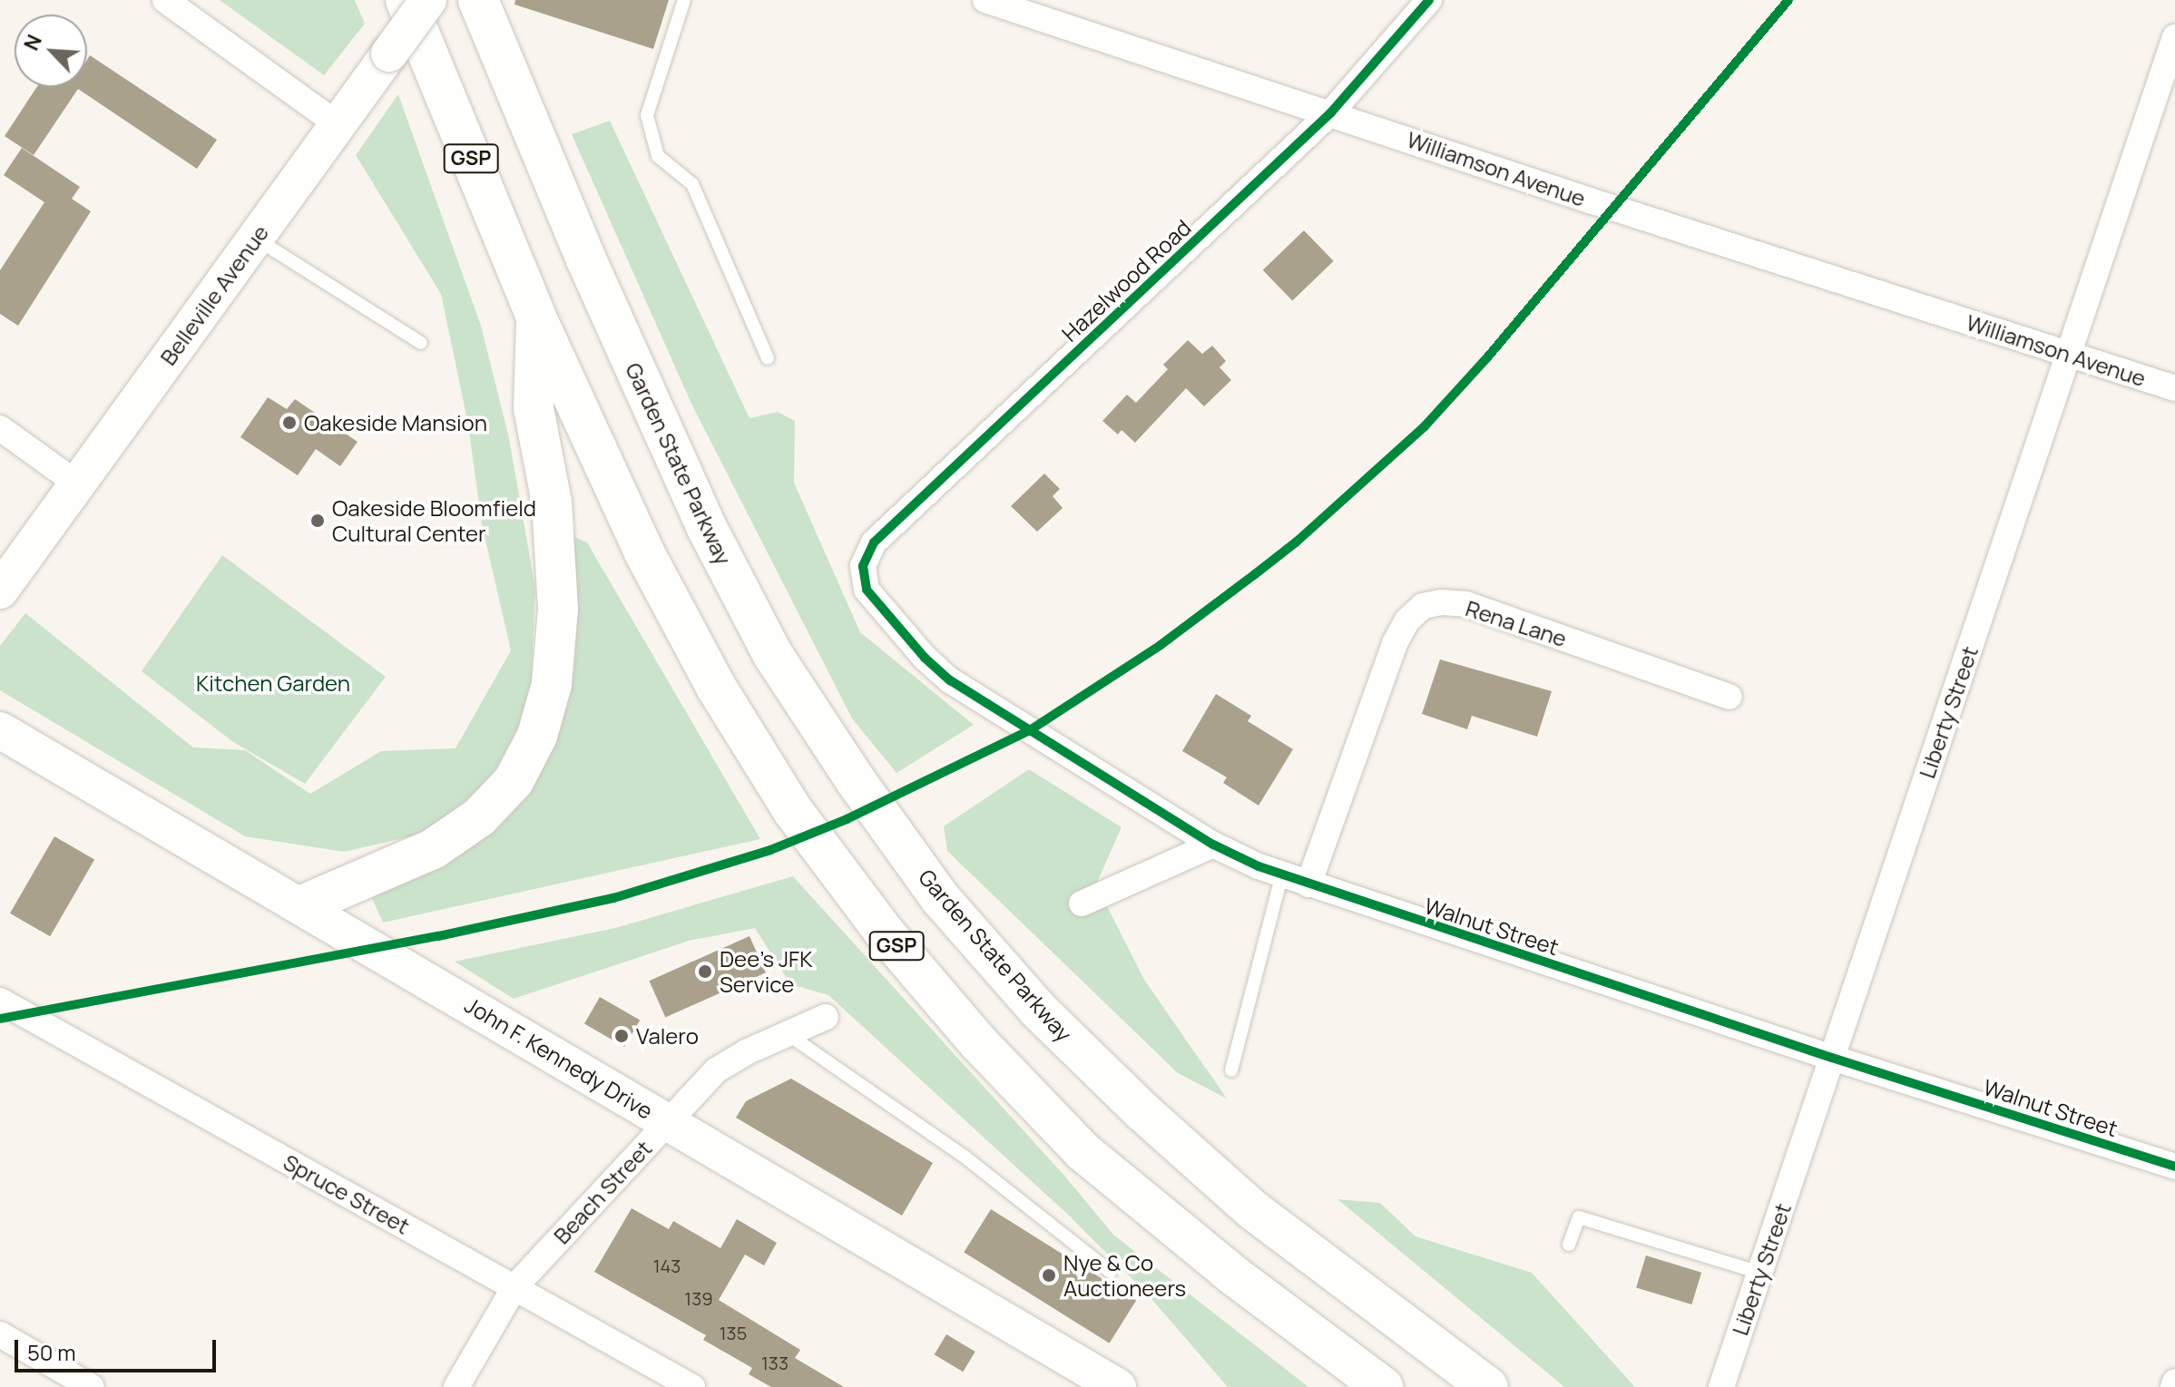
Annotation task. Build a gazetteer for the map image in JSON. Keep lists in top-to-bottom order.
{
  "streets": {
    "highway": ["GSP", "Garden State Parkway"],
    "main road": ["Belleville Avenue", "John F. Kennedy Drive"],
    "street": [
      "Williamson Avenue",
      "Hazelwood Road",
      "Rena Lane",
      "Liberty Street",
      "Walnut Street",
      "Beach Street",
      "Spruce Street"
    ]
  },
  "crossings": [
    ["Williamson Avenue", "Hazelwood Road"],
    ["Williamson Avenue", "Liberty Street"],
    ["Hazelwood Road", "Walnut Street"],
    ["Rena Lane", "Walnut Street"],
    ["Liberty Street", "Walnut Street"],
    ["John F. Kennedy Drive", "Beach Street"],
    ["Beach Street", "Spruce Street"]
  ],
  "parks": ["Kitchen Garden"],
  "places": [
    "Oakeside Mansion",
    "Oakeside Bloomfield Cultural Center",
    "Dee's JFK Service",
    "Valero",
    "Nye & Co Auctioneers"
  ],
  "house_numbers": [
    "143",
    "139",
    "135",
    "133"
  ],
  "scale_bar": "50 m",
  "north": "top left"
}
